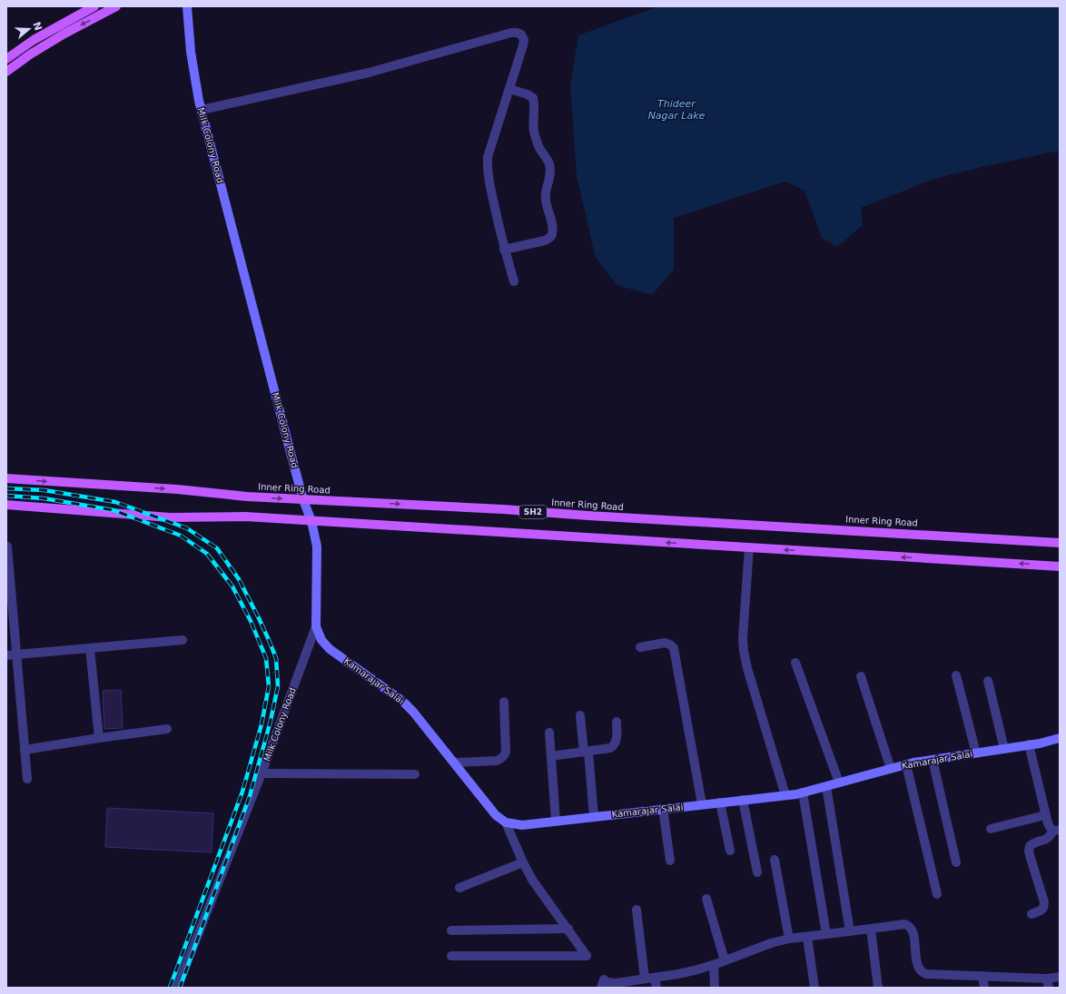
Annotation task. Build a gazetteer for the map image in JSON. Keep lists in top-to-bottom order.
{
  "streets": {
    "main road": [
      "Milk Colony Road",
      "Inner Ring Road",
      "SH2",
      "Kamarajar Salai"
    ]
  },
  "crossings": [
    ["Milk Colony Road", "Inner Ring Road"],
    ["Milk Colony Road", "Kamarajar Salai"]
  ],
  "water": ["Thideer Nagar Lake"],
  "north": "right"
}
